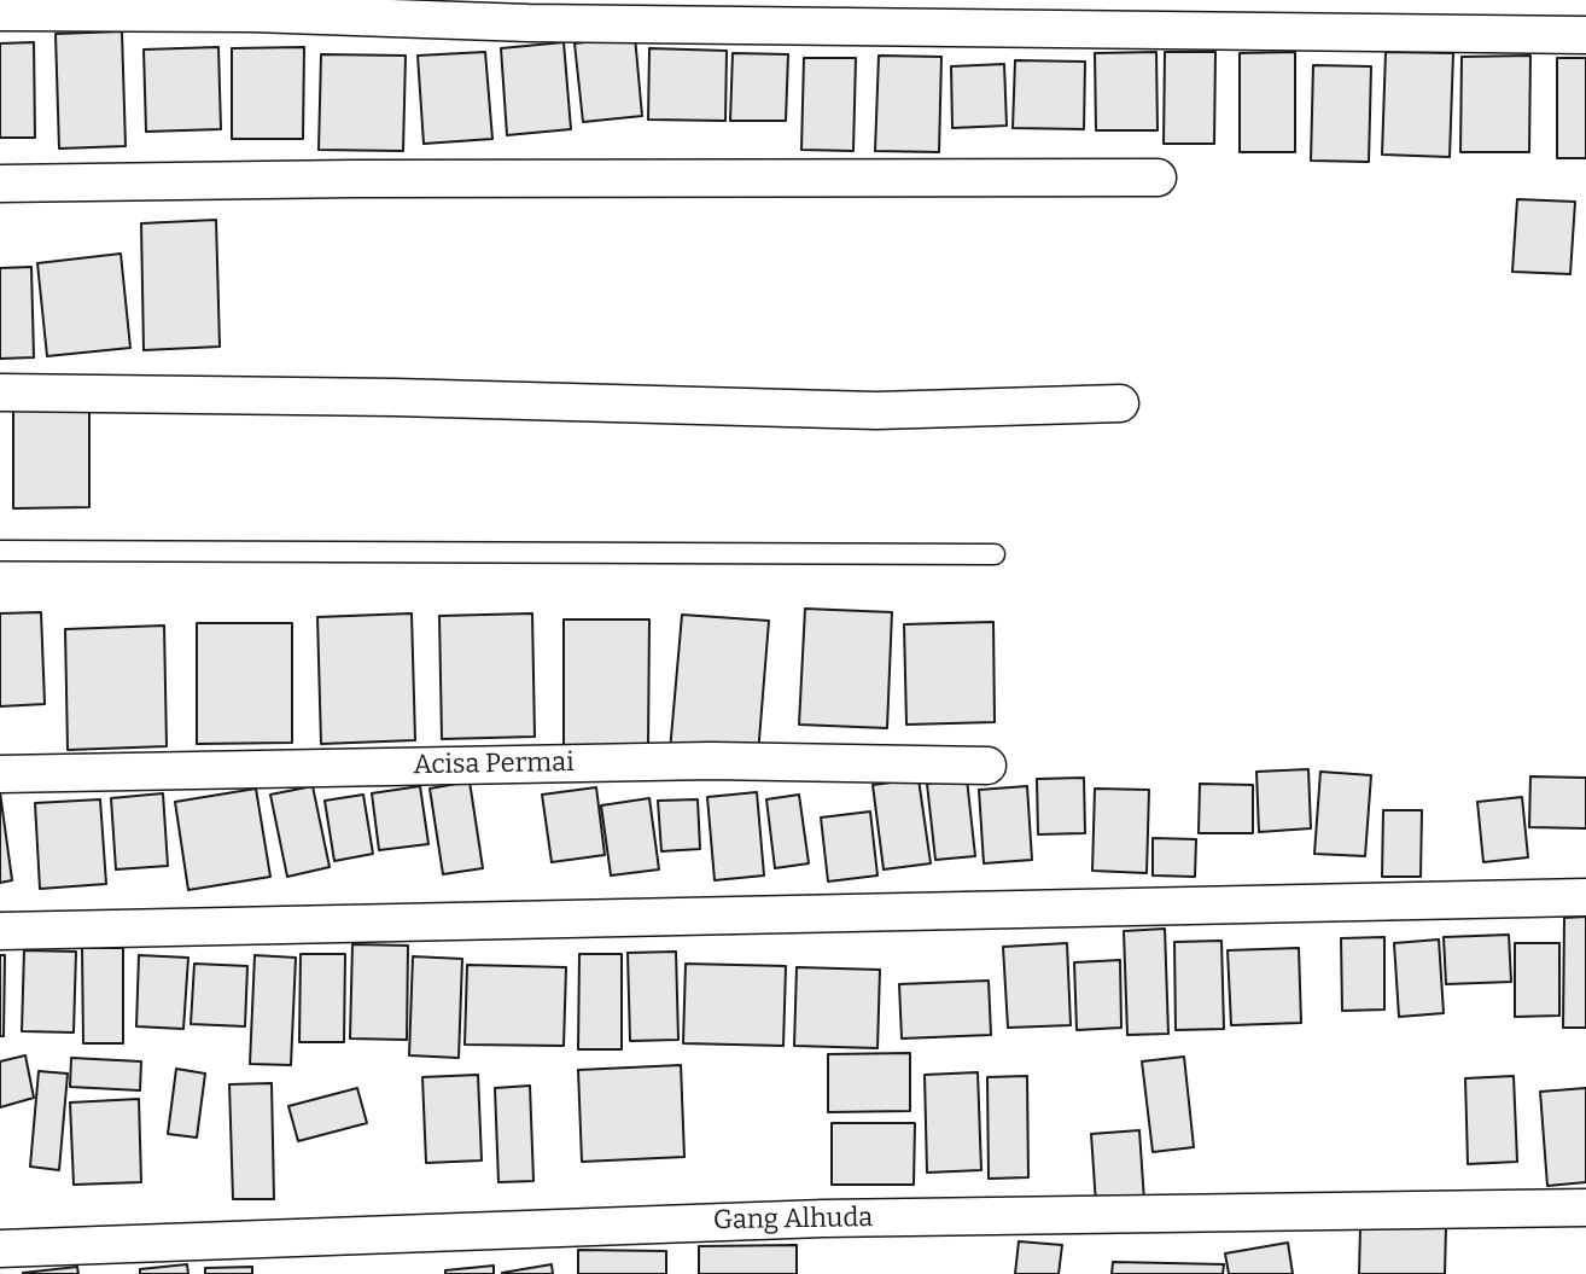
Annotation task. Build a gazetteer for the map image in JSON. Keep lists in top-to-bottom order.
{
  "streets": {
    "street": ["Acisa Permai", "Gang Alhuda"]
  }
}
